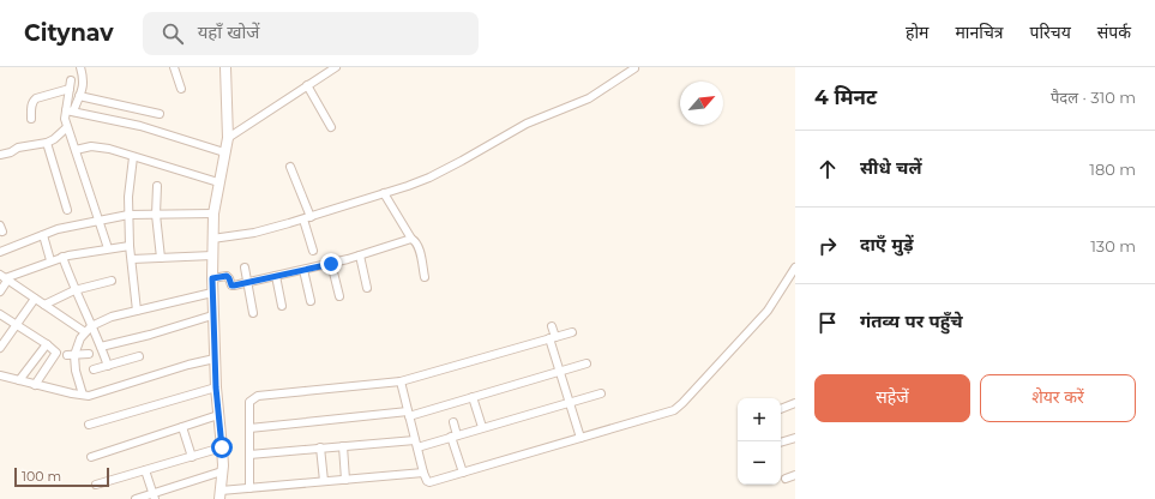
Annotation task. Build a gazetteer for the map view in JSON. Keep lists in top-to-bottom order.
{
  "scale_bar": "100 m",
  "north": "top right",
  "page": {
    "header": "Citynav",
    "search": "यहाँ खोजें",
    "nav": [
      "होम",
      "मानचित्र",
      "परिचय",
      "संपर्क"
    ],
    "heading": ["4 मिनट", "पैदल · 310 m"],
    "list": [
      ["सीधे चलें", "180 m"],
      ["दाएँ मुड़ें", "130 m"],
      "गंतव्य पर पहुँचे"
    ],
    "buttons": ["सहेजें", "शेयर करें"],
    "map_buttons": ["+", "−"],
    "scale": "100 m"
  }
}
